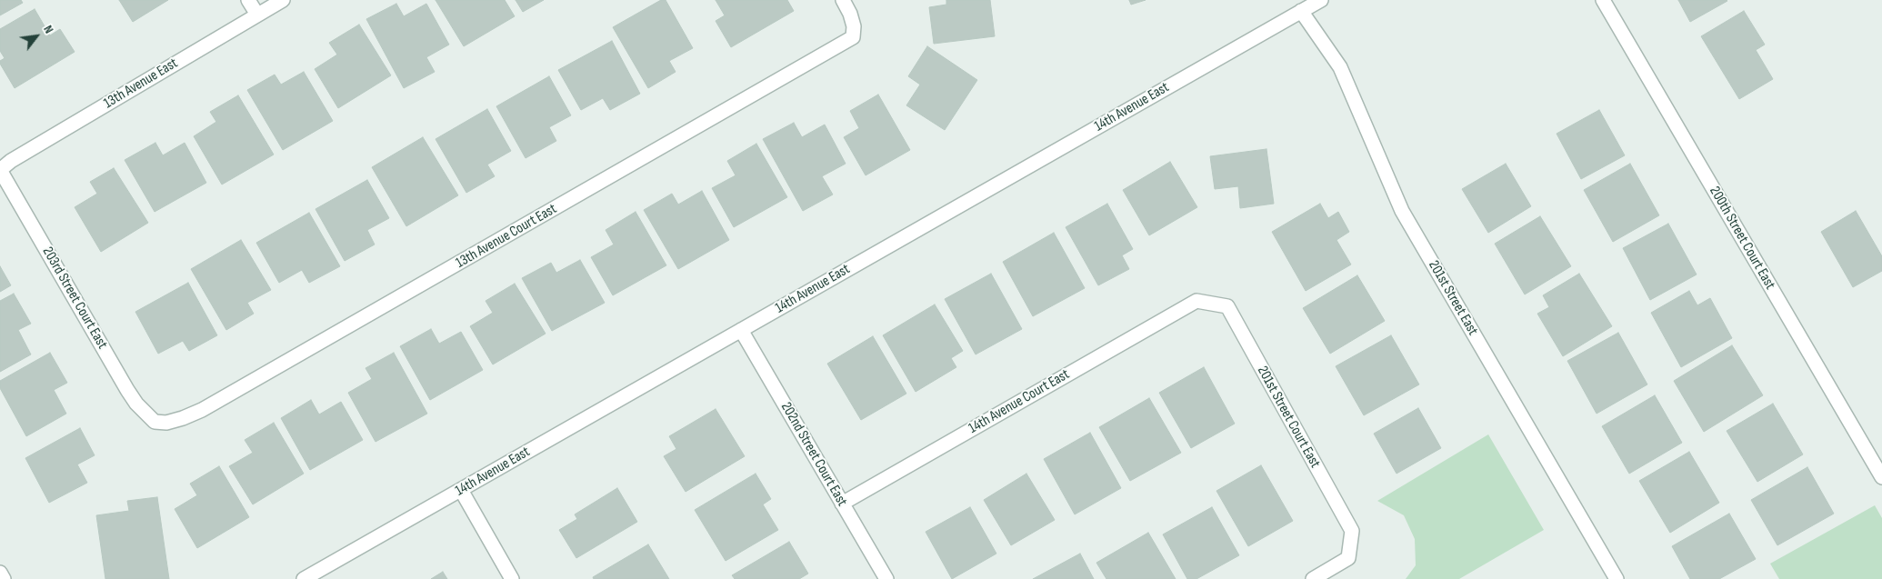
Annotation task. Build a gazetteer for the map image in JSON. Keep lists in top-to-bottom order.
{
  "streets": {
    "street": [
      "13th Avenue East",
      "14th Avenue East",
      "13th Avenue Court East",
      "200th Street Court East",
      "203rd Street Court East",
      "201st Street East",
      "14th Avenue Court East",
      "201st Street Court East",
      "202nd Street Court East"
    ]
  },
  "crossings": [
    ["13th Avenue East", "203rd Street Court East"],
    ["14th Avenue East", "201st Street East"],
    ["14th Avenue East", "202nd Street Court East"],
    ["13th Avenue Court East", "203rd Street Court East"],
    ["14th Avenue Court East", "201st Street Court East"],
    ["14th Avenue Court East", "202nd Street Court East"]
  ],
  "north": "top right"
}
